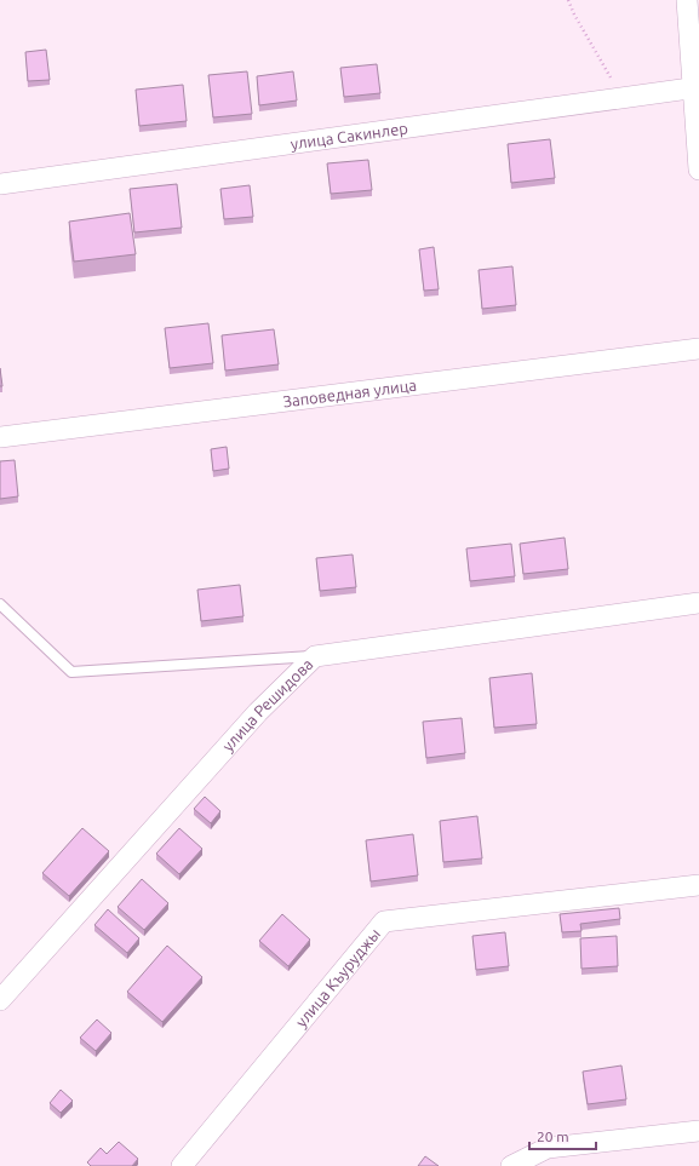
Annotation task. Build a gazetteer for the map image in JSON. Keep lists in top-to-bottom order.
{
  "streets": {
    "street": [
      "улица Сакинлер",
      "Заповедная улица",
      "улица Решидова",
      "улица Къуруджы"
    ]
  },
  "scale_bar": "20 m"
}
